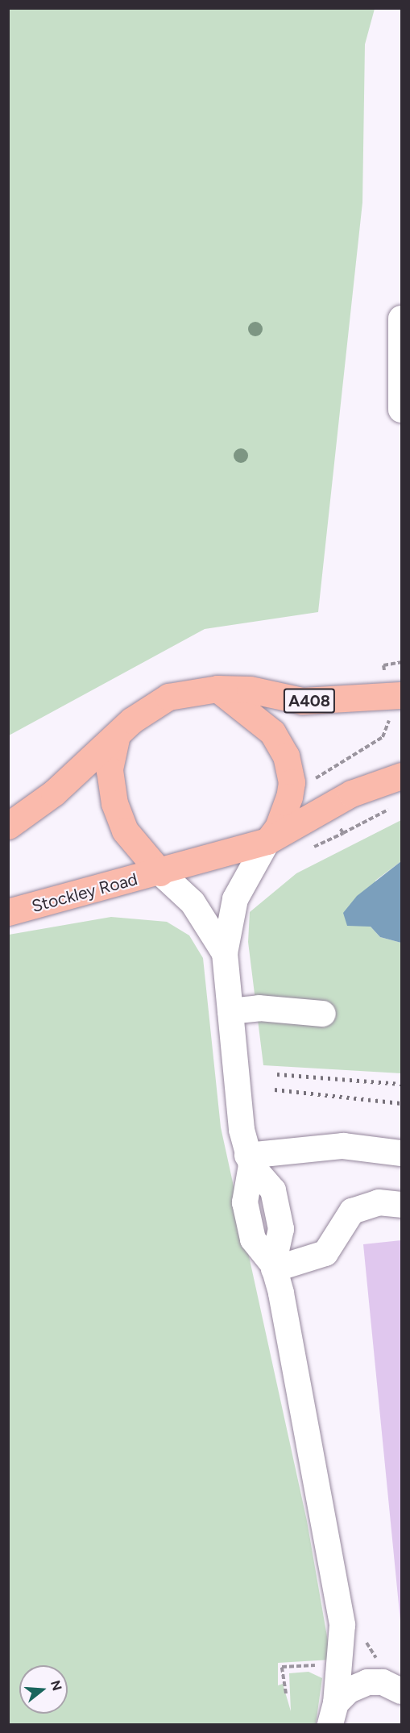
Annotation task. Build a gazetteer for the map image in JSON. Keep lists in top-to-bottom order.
{
  "streets": {
    "main road": ["A408", "Stockley Road"]
  },
  "north": "right"
}
